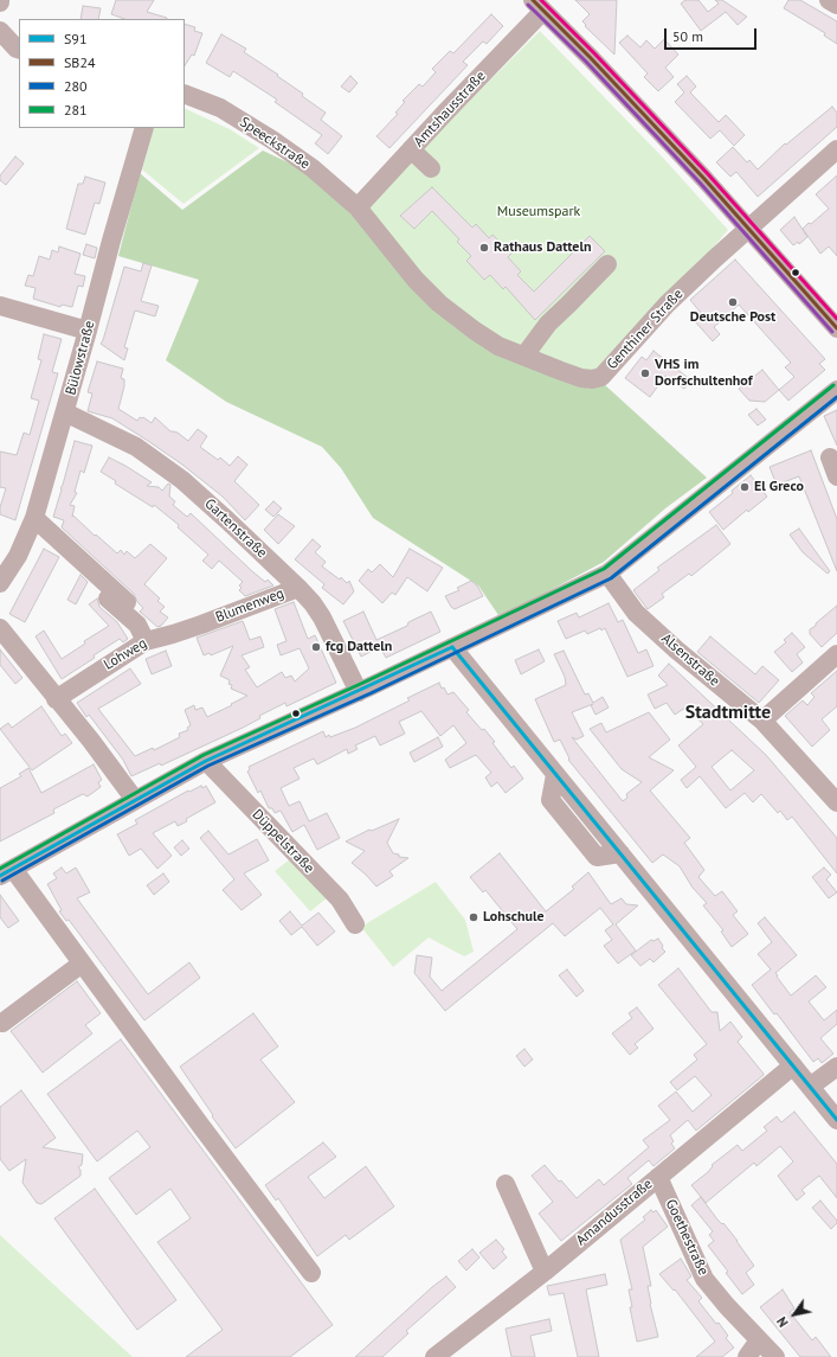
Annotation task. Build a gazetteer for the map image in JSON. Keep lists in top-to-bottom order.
{
  "streets": {
    "street": [
      "Amtshausstraße",
      "Speeckstraße",
      "Genthiner Straße",
      "Bülowstraße",
      "Gartenstraße",
      "Blumenweg",
      "Lohweg",
      "Alsenstraße",
      "Düppelstraße",
      "Amandusstraße",
      "Goethestraße"
    ]
  },
  "crossings": [
    ["Amtshausstraße", "Speeckstraße"],
    ["Amtshausstraße", "Genthiner Straße"],
    ["Speeckstraße", "Genthiner Straße"],
    ["Bülowstraße", "Gartenstraße"],
    ["Gartenstraße", "Blumenweg"],
    ["Blumenweg", "Lohweg"],
    ["Amandusstraße", "Goethestraße"]
  ],
  "districts": ["Stadtmitte"],
  "parks": ["Museumspark"],
  "places": [
    "Rathaus Datteln",
    "Deutsche Post",
    "VHS im Dorfschultenhof",
    "El Greco",
    "fcg Datteln",
    "Lohschule"
  ],
  "lines": [
    "transit line SB24",
    "transit line 281",
    "transit line 280",
    "transit line S91"
  ],
  "legend": [
    "S91",
    "SB24",
    "280",
    "281"
  ],
  "scale_bar": "50 m",
  "north": "bottom left"
}
